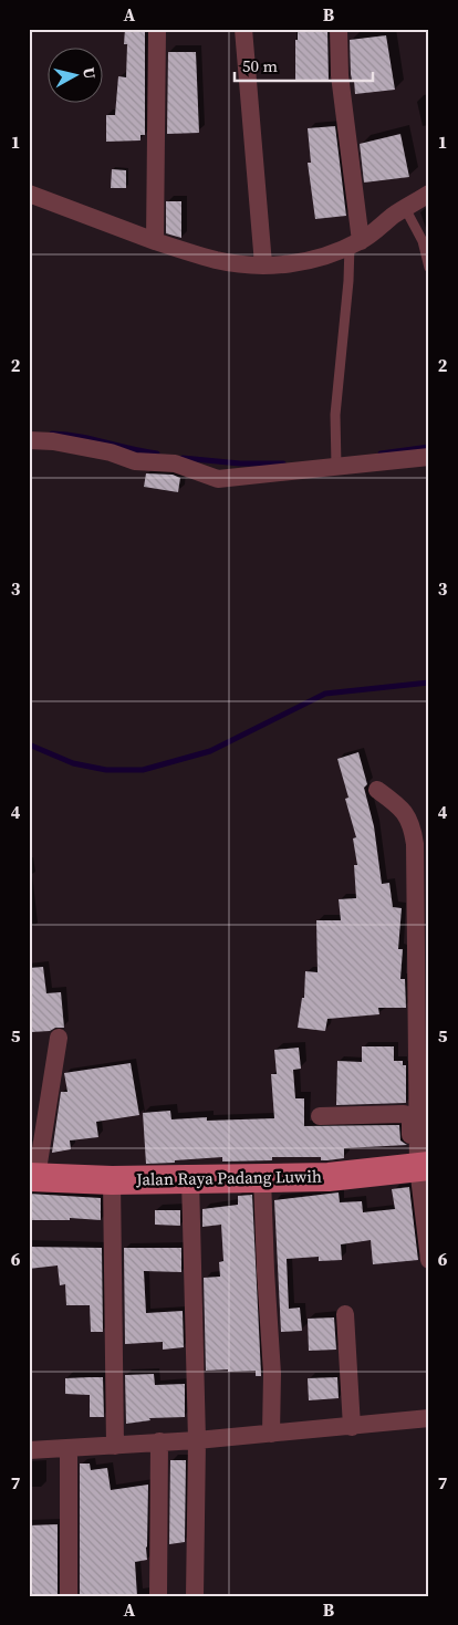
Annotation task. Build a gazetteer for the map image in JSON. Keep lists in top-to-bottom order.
{
  "streets": {
    "main road": ["Jalan Raya Padang Luwih"]
  },
  "scale_bar": "50 m",
  "north": "right",
  "grid": {
    "columns": ["A", "B"],
    "rows": [
      "1",
      "2",
      "3",
      "4",
      "5",
      "6",
      "7"
    ]
  }
}
